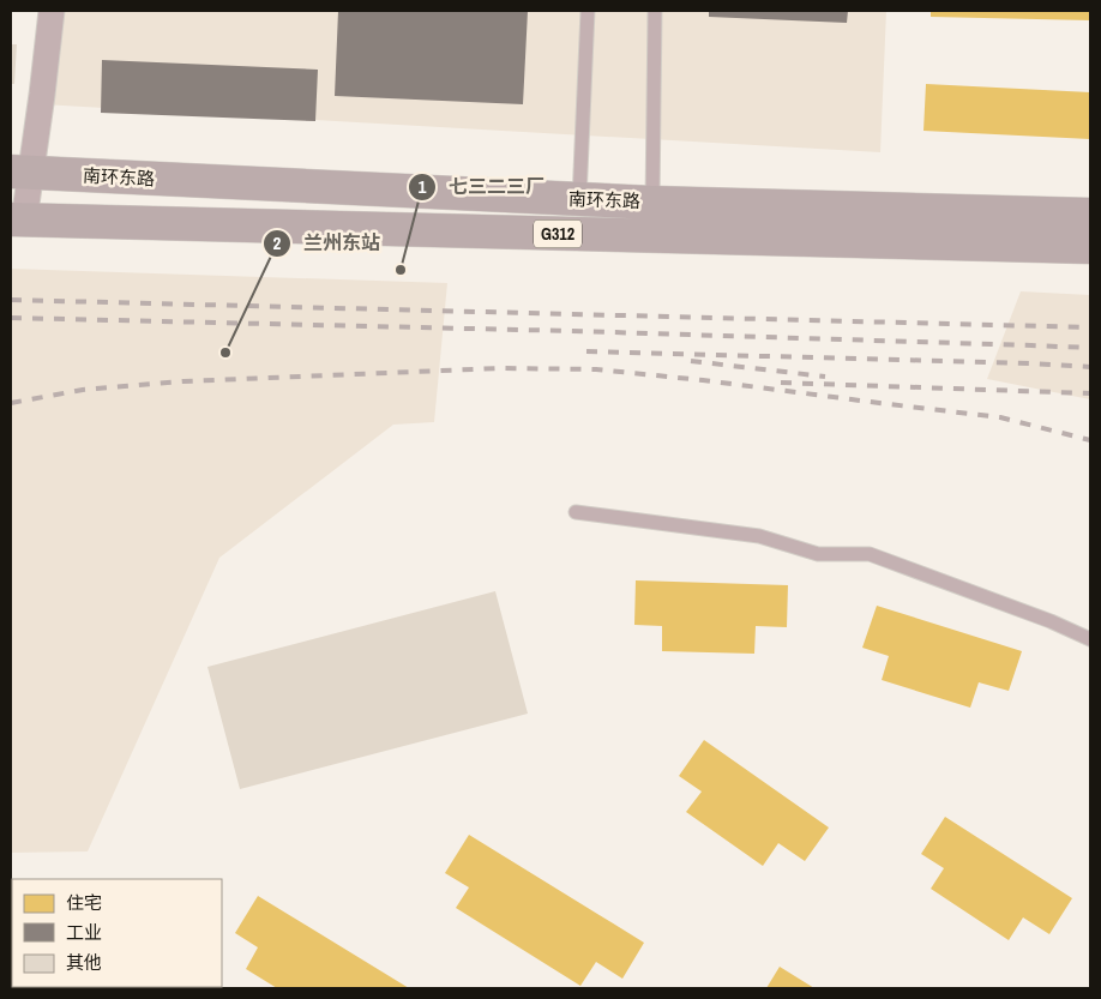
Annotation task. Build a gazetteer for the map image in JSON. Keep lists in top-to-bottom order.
{
  "streets": {
    "highway": ["南环东路", "G312"]
  },
  "places": ["七三二三厂", "兰州东站"],
  "legend": ["住宅", "工业", "其他"]
}
